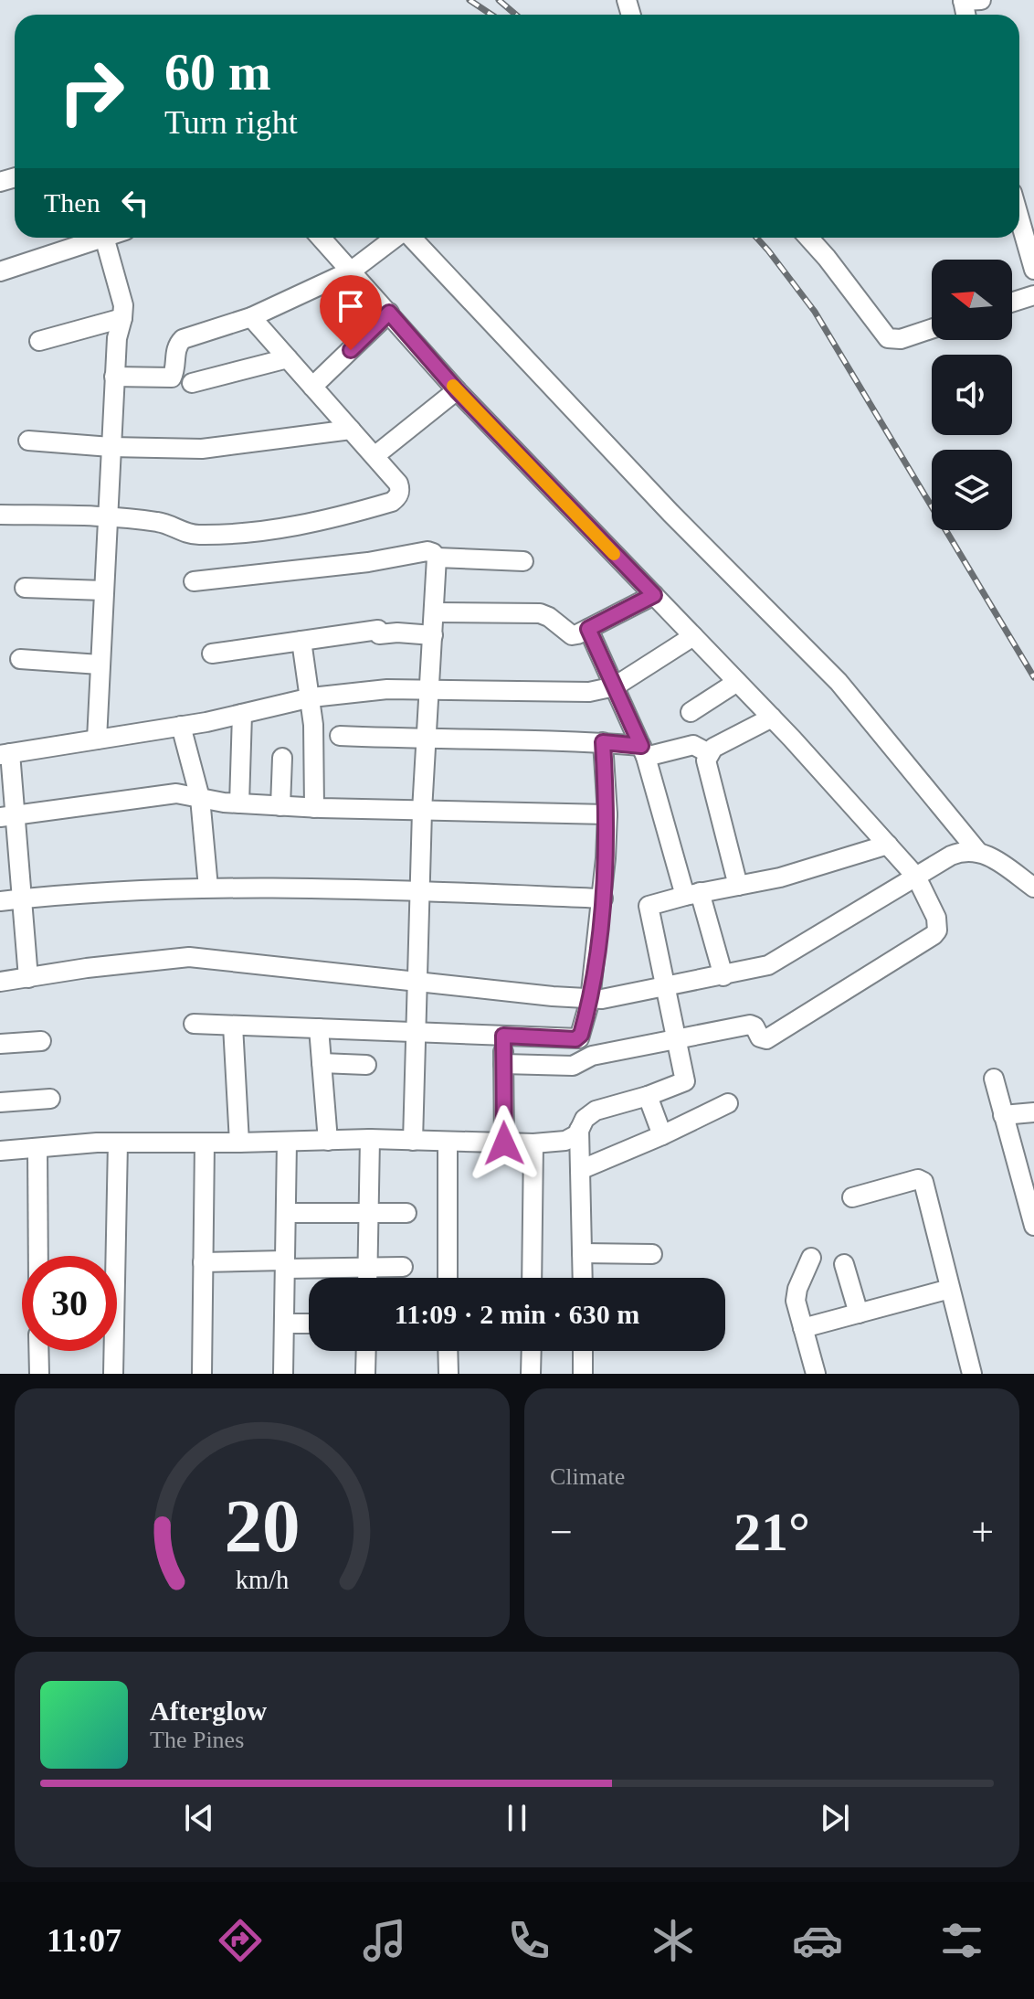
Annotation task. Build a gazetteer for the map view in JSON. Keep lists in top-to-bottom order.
{
  "north": "left",
  "page": {
    "turn": ["60 m", "Turn right"],
    "then": "Then",
    "limit": "30",
    "trip": "11:09 · 2 min · 630 m",
    "tile": "Climate",
    "heat": ["−", "21°", "+"],
    "song": ["Afterglow", "The Pines"],
    "tabs": "11:07",
    "gauge": ["20", "km/h"]
  }
}
